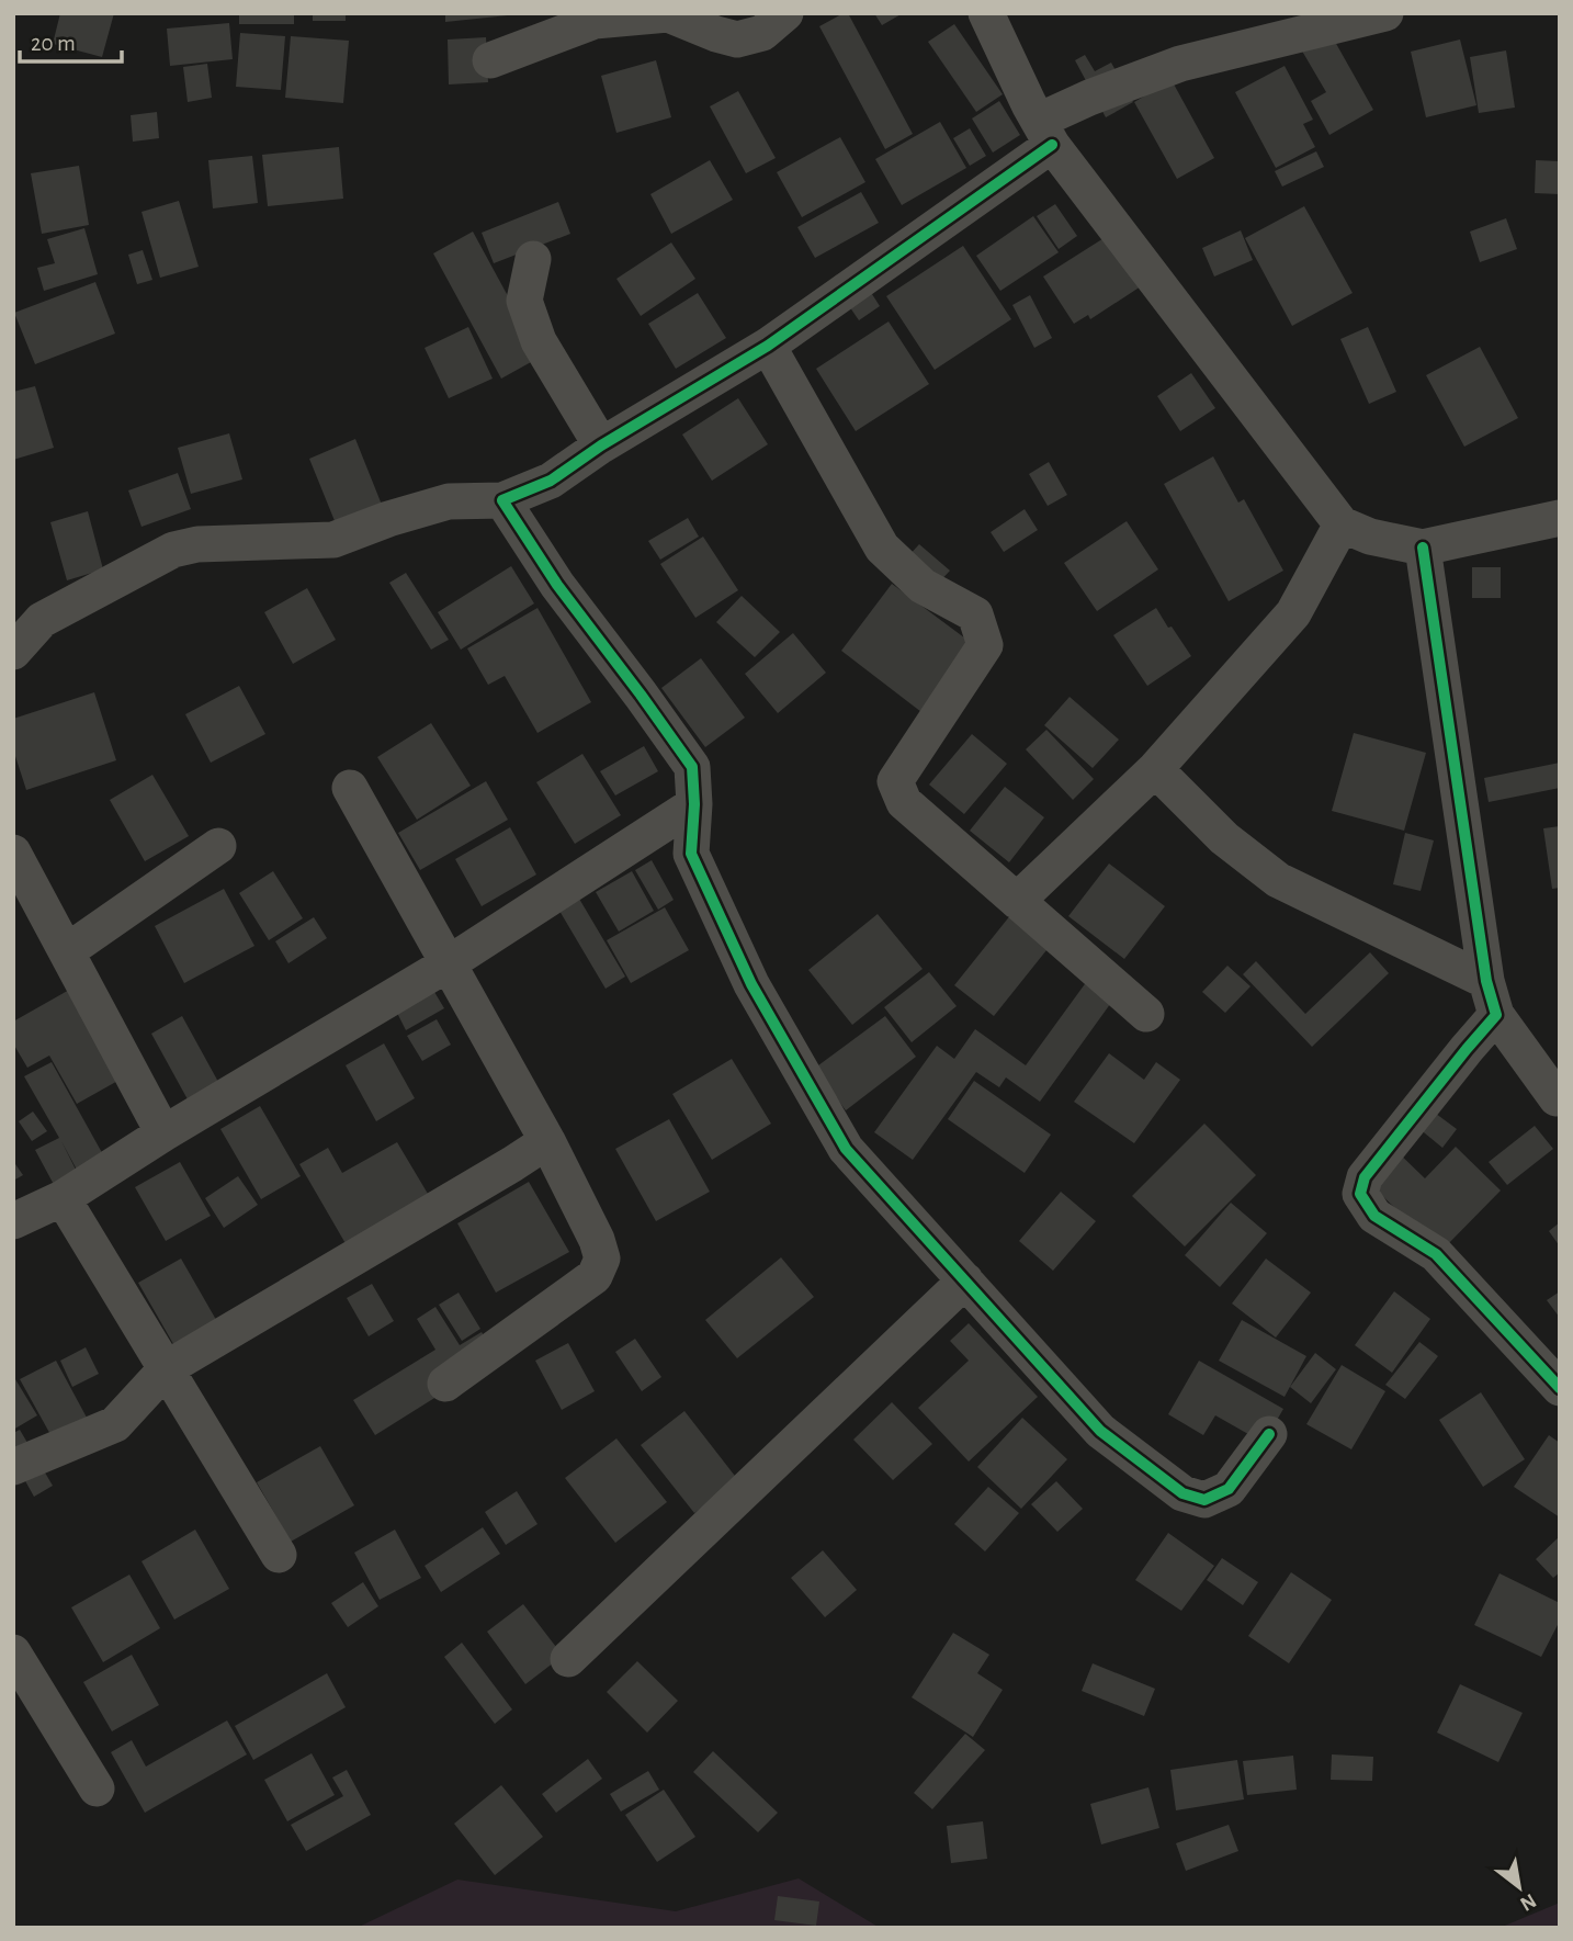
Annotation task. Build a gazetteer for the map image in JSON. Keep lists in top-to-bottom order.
{
  "scale_bar": "20 m",
  "north": "bottom right"
}
